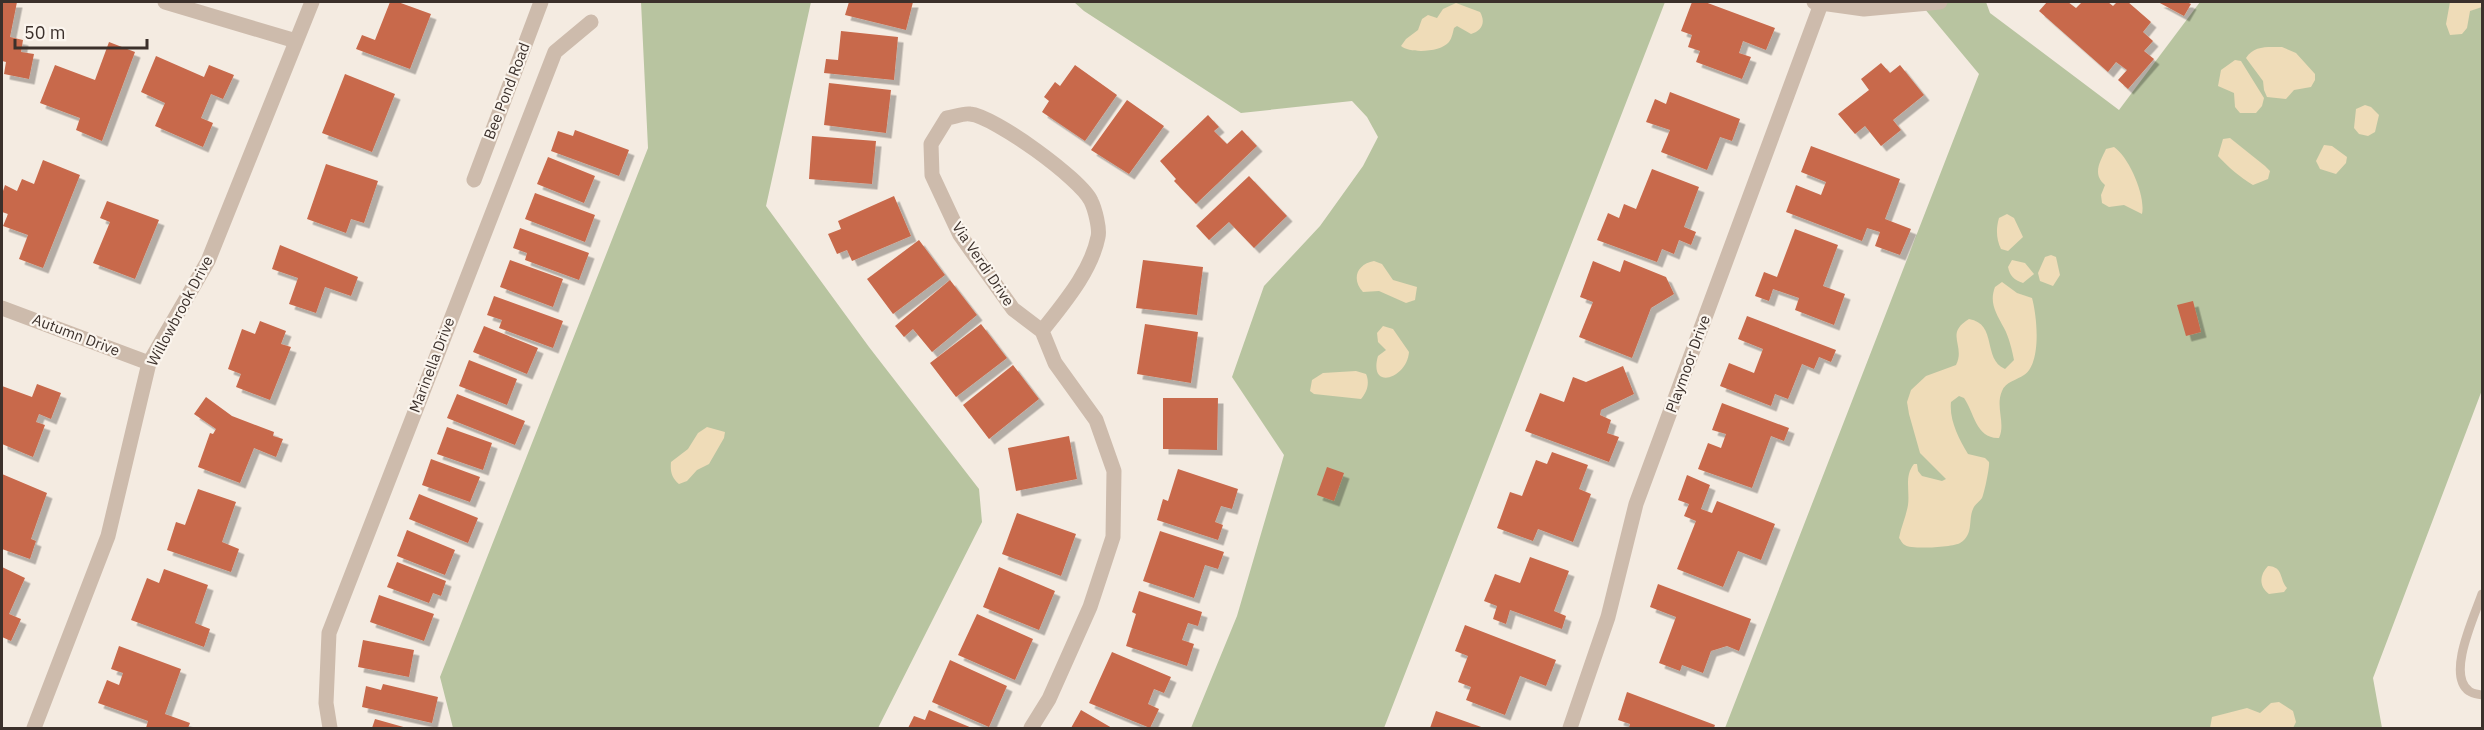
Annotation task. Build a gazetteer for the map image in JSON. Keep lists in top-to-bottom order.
{
  "streets": {
    "street": [
      "Bee Pond Road",
      "Via Verdi Drive",
      "Willowbrook Drive",
      "Autumn Drive",
      "Playmoor Drive",
      "Marinella Drive"
    ]
  },
  "crossings": [
    ["Willowbrook Drive", "Autumn Drive"]
  ],
  "scale_bar": "50 m"
}
